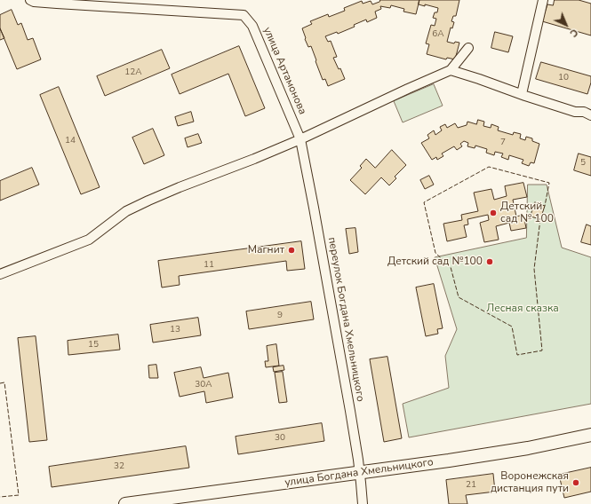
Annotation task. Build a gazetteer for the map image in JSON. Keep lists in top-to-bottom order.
{
  "streets": {
    "main road": ["улица Богдана Хмельницкого"],
    "street": ["улица Артамонова", "переулок Богдана Хмельницкого"]
  },
  "crossings": [
    ["улица Артамонова", "переулок Богдана Хмельницкого"],
    ["переулок Богдана Хмельницкого", "улица Богдана Хмельницкого"]
  ],
  "parks": ["Лесная сказка"],
  "places": [
    "Детский сад № 100",
    "Магнит",
    "Детский сад №100",
    "Воронежская дистанция пути"
  ],
  "house_numbers": [
    "6А",
    "12А",
    "10",
    "14",
    "7",
    "5",
    "11",
    "9",
    "13",
    "15",
    "30А",
    "30",
    "32",
    "21"
  ],
  "north": "bottom right"
}
